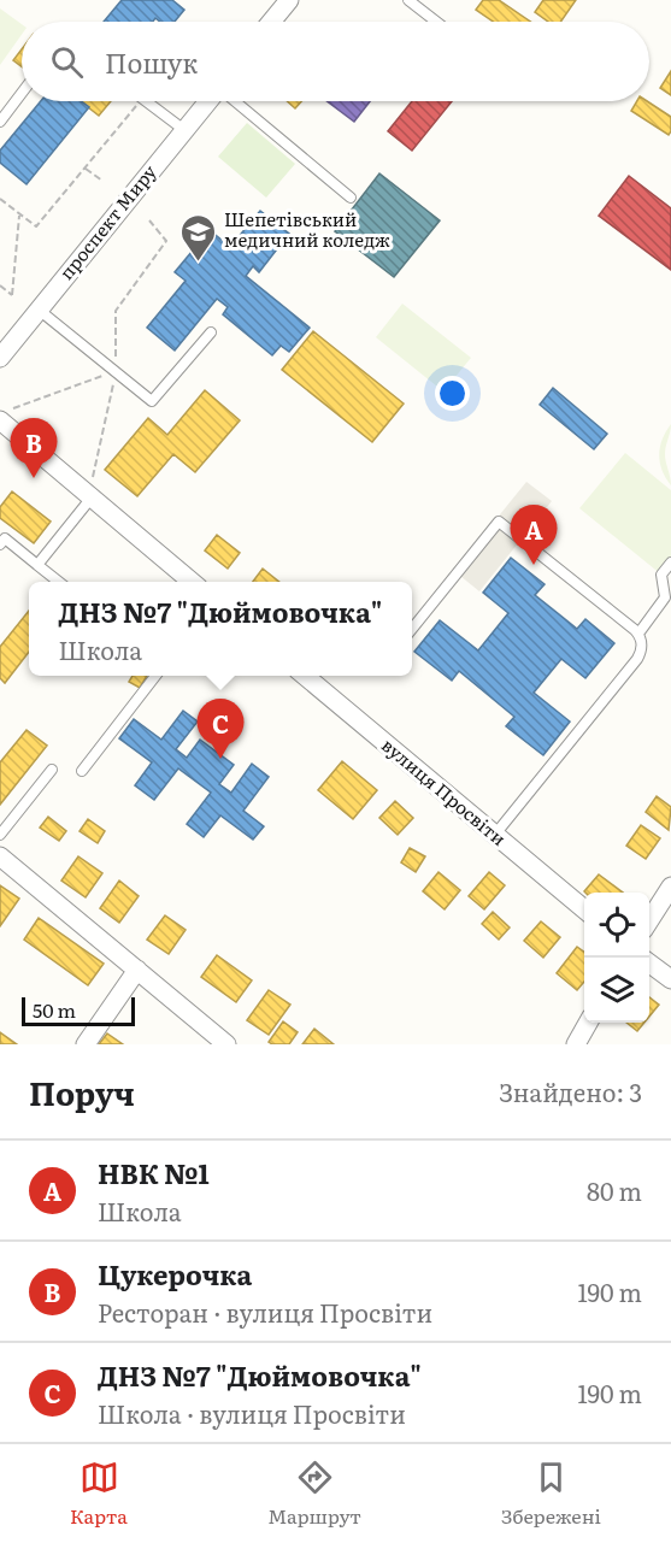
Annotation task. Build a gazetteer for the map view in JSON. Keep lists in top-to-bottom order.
{
  "streets": {
    "street": ["проспект Миру", "вулиця Просвіти"]
  },
  "places": {
    "school or university": ["Шепетівський медичний коледж"]
  },
  "scale_bar": "50 m",
  "page": {
    "search": "Пошук",
    "pins": ["B", "A", "C"],
    "popup": ["ДНЗ №7 \"Дюймовочка\"", "Школа"],
    "scale": "50 m",
    "heading": ["Поруч", "Знайдено: 3"],
    "list": [
      {
        "mark": "A",
        "name": "НВК №1",
        "note": "Школа",
        "value": "80 m"
      },
      {
        "mark": "B",
        "name": "Цукерочка",
        "note": "Ресторан · вулиця Просвіти",
        "value": "190 m"
      },
      {
        "mark": "C",
        "name": "ДНЗ №7 \"Дюймовочка\"",
        "note": "Школа · вулиця Просвіти",
        "value": "190 m"
      }
    ],
    "nav": ["Карта", "Маршрут", "Збережені"]
  }
}
